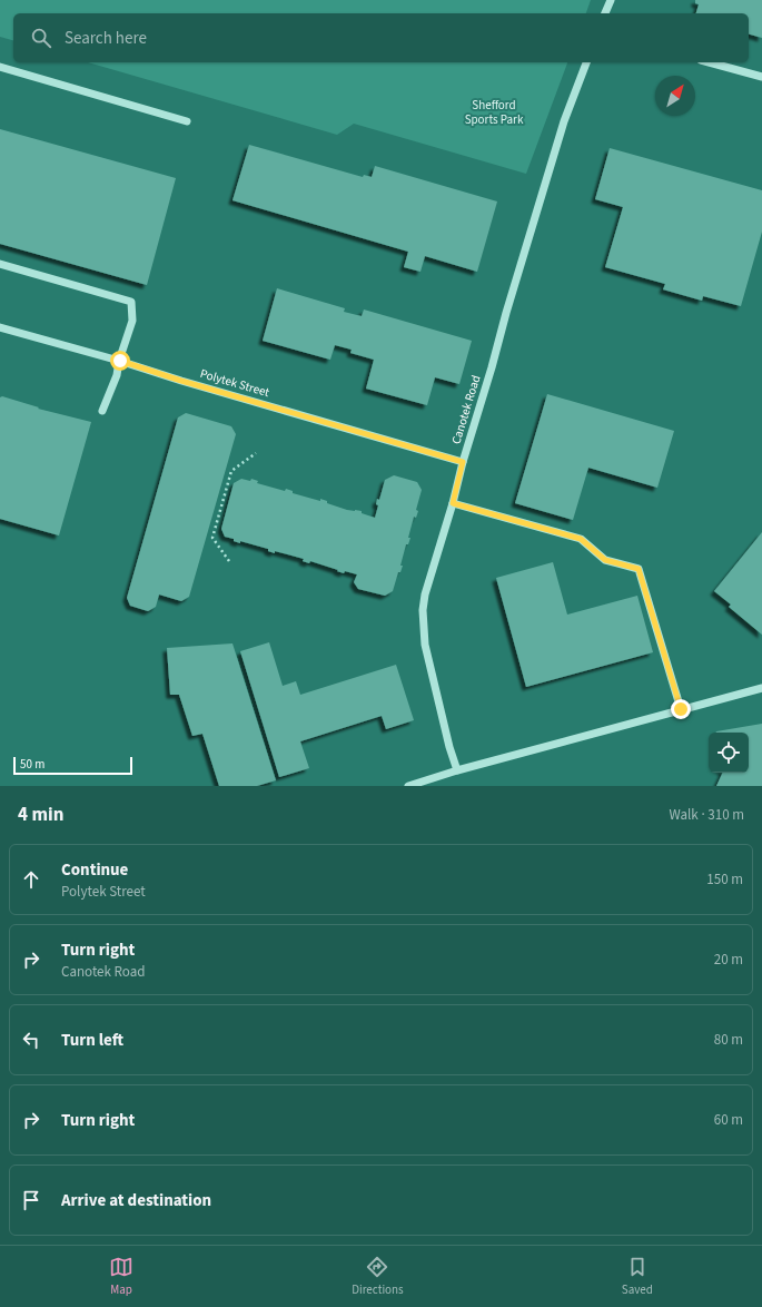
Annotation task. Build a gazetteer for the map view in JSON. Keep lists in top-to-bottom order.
{
  "streets": {
    "street": ["Polytek Street", "Canotek Road"]
  },
  "crossings": [
    ["Polytek Street", "Canotek Road"]
  ],
  "parks": ["Shefford Sports Park"],
  "scale_bar": "50 m",
  "north": "top right",
  "page": {
    "search": "Search here",
    "scale": "50 m",
    "heading": ["4 min", "Walk · 310 m"],
    "list": [
      ["Continue", "Polytek Street", "150 m"],
      ["Turn right", "Canotek Road", "20 m"],
      ["Turn left", "80 m"],
      ["Turn right", "60 m"],
      "Arrive at destination"
    ],
    "nav": ["Map", "Directions", "Saved"]
  }
}
